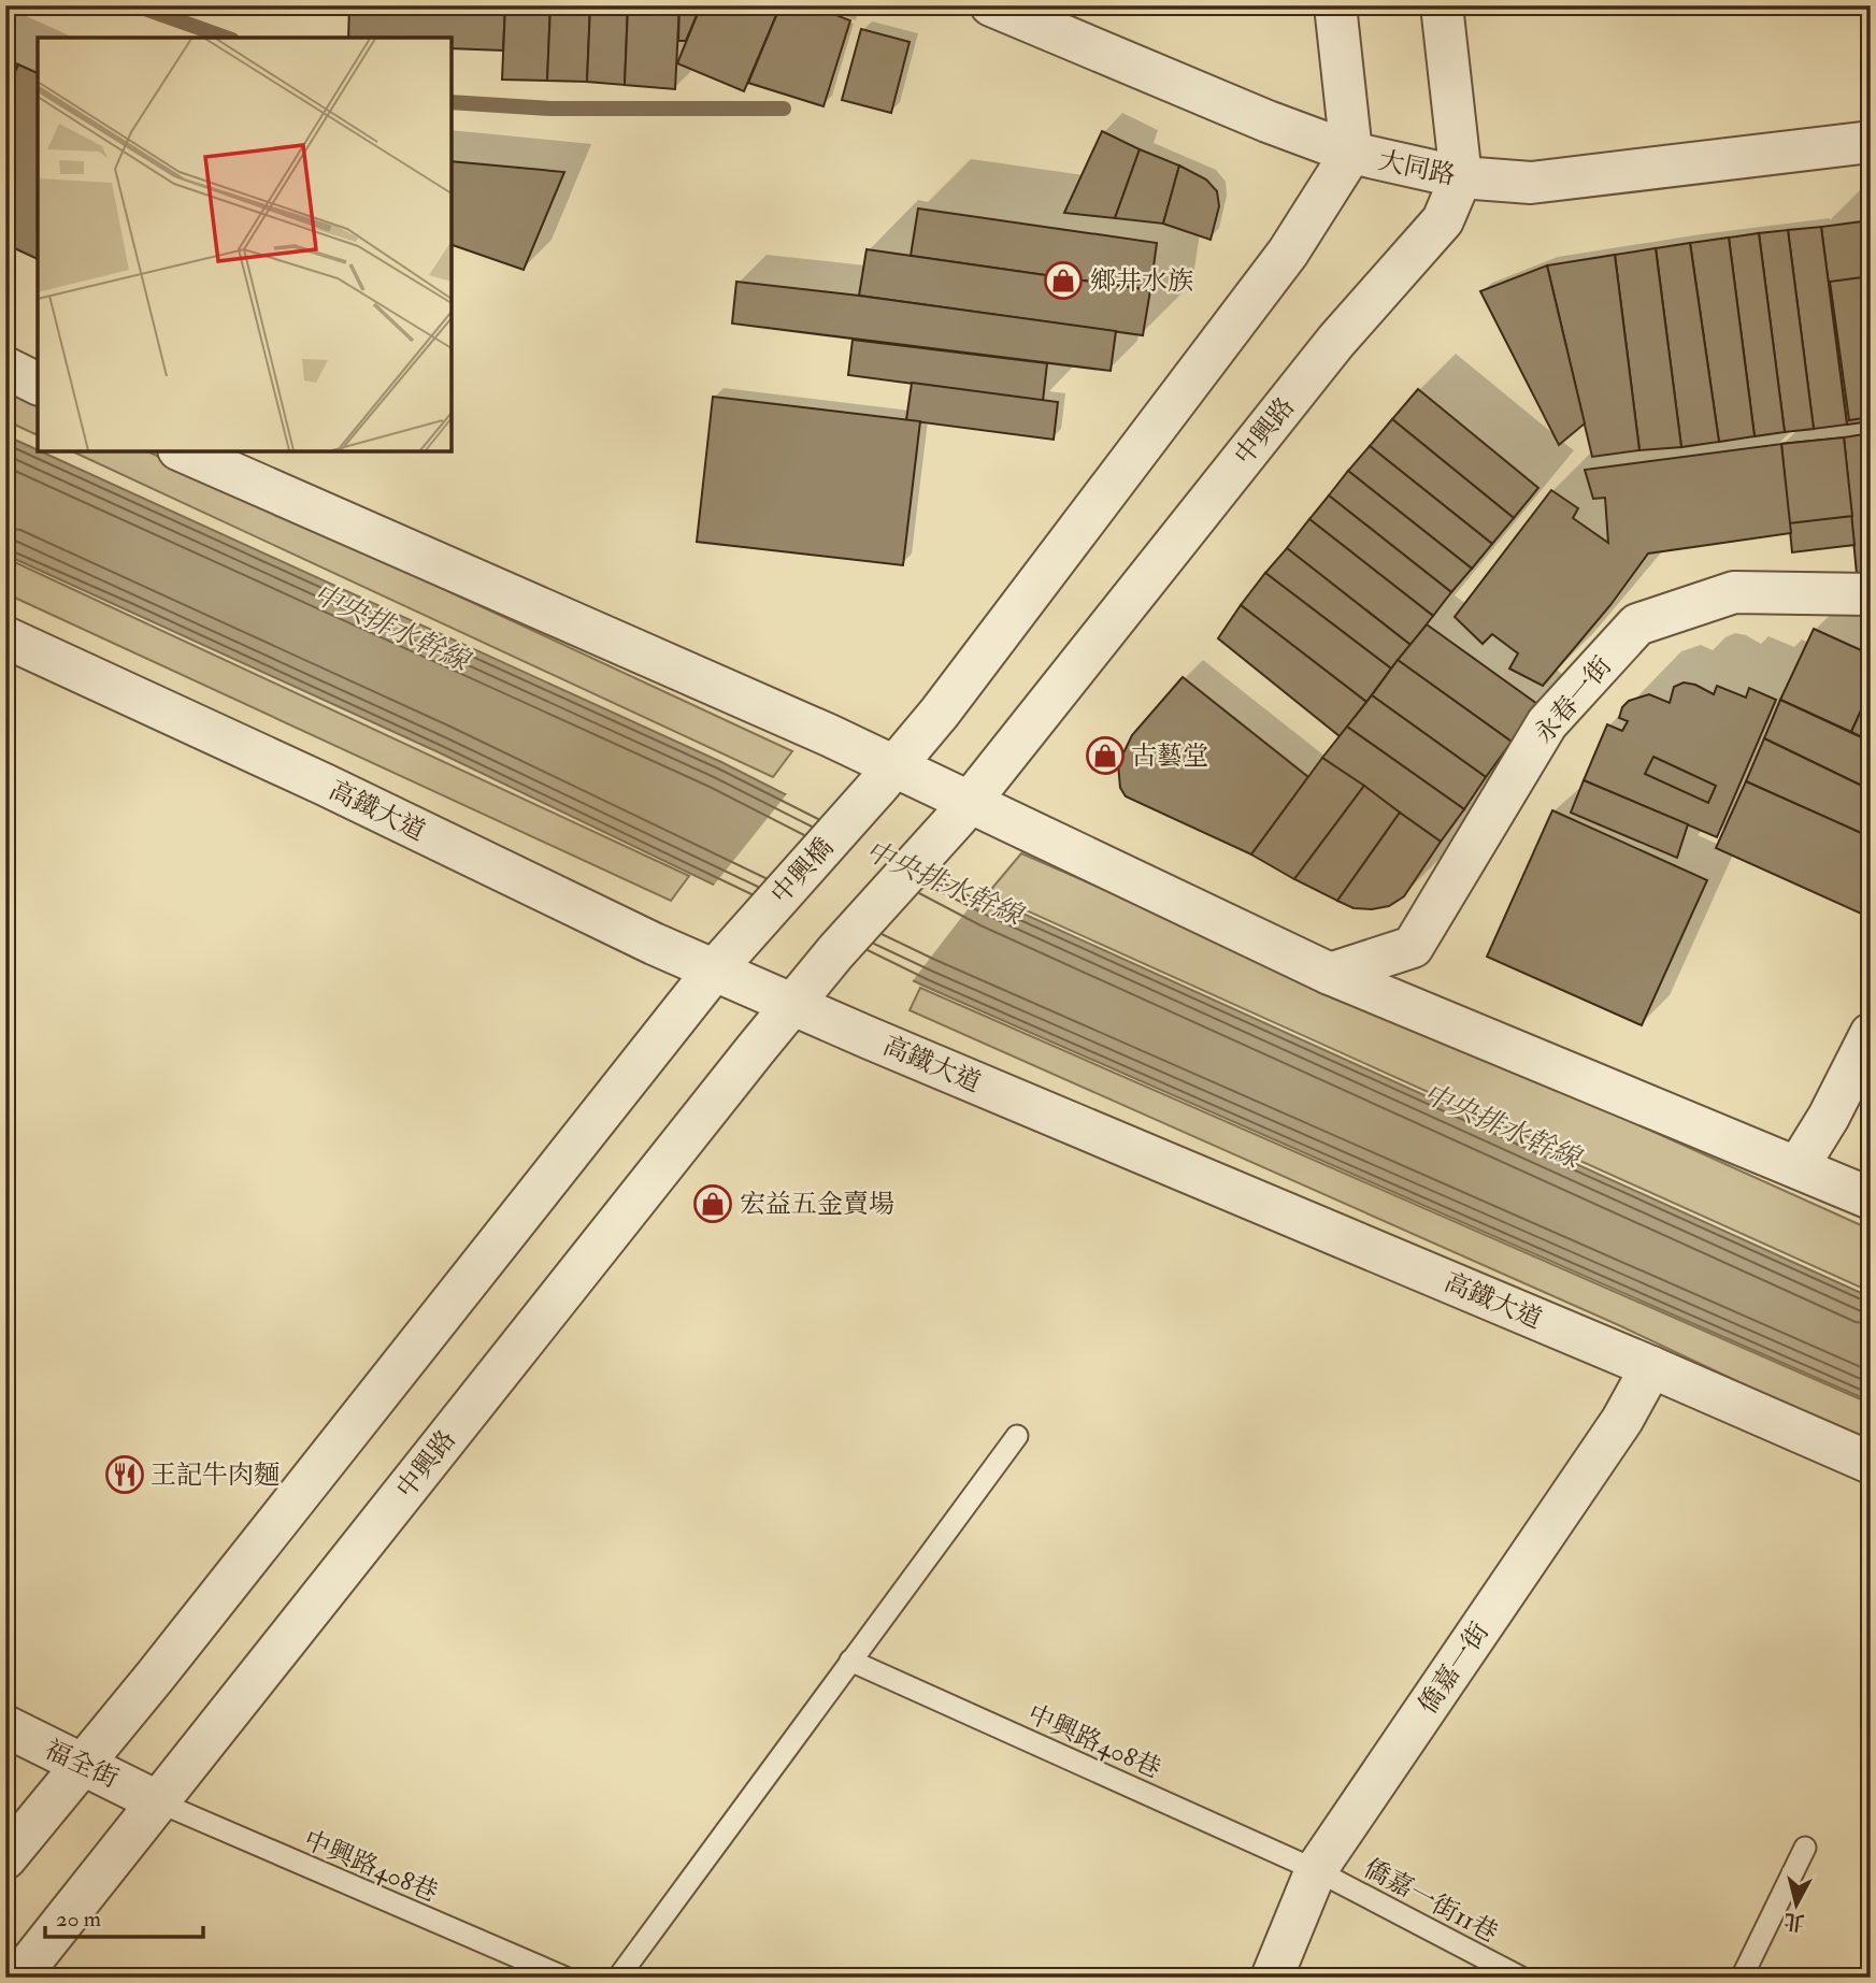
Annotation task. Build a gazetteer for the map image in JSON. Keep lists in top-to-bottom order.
{
  "streets": {
    "street": [
      "大同路",
      "中興路",
      "永春一街",
      "高鐵大道",
      "中興橋",
      "僑嘉一街",
      "福全街"
    ],
    "lane": ["中興路408巷", "僑嘉一街11巷"]
  },
  "crossings": [
    ["大同路", "中興路"],
    ["中興路", "高鐵大道"],
    ["中興路", "中興路408巷"],
    ["中興路", "福全街"],
    ["高鐵大道", "中興橋"],
    ["高鐵大道", "僑嘉一街"],
    ["僑嘉一街", "中興路408巷"],
    ["僑嘉一街", "僑嘉一街11巷"],
    ["中興路408巷", "福全街"],
    ["中興路408巷", "僑嘉一街11巷"]
  ],
  "water": ["中央排水幹線"],
  "places": {
    "shop": ["鄉井水族", "古藝堂", "宏益五金賣場"],
    "restaurant": ["王記牛肉麵"]
  },
  "scale_bar": "20 m",
  "north": "bottom"
}
